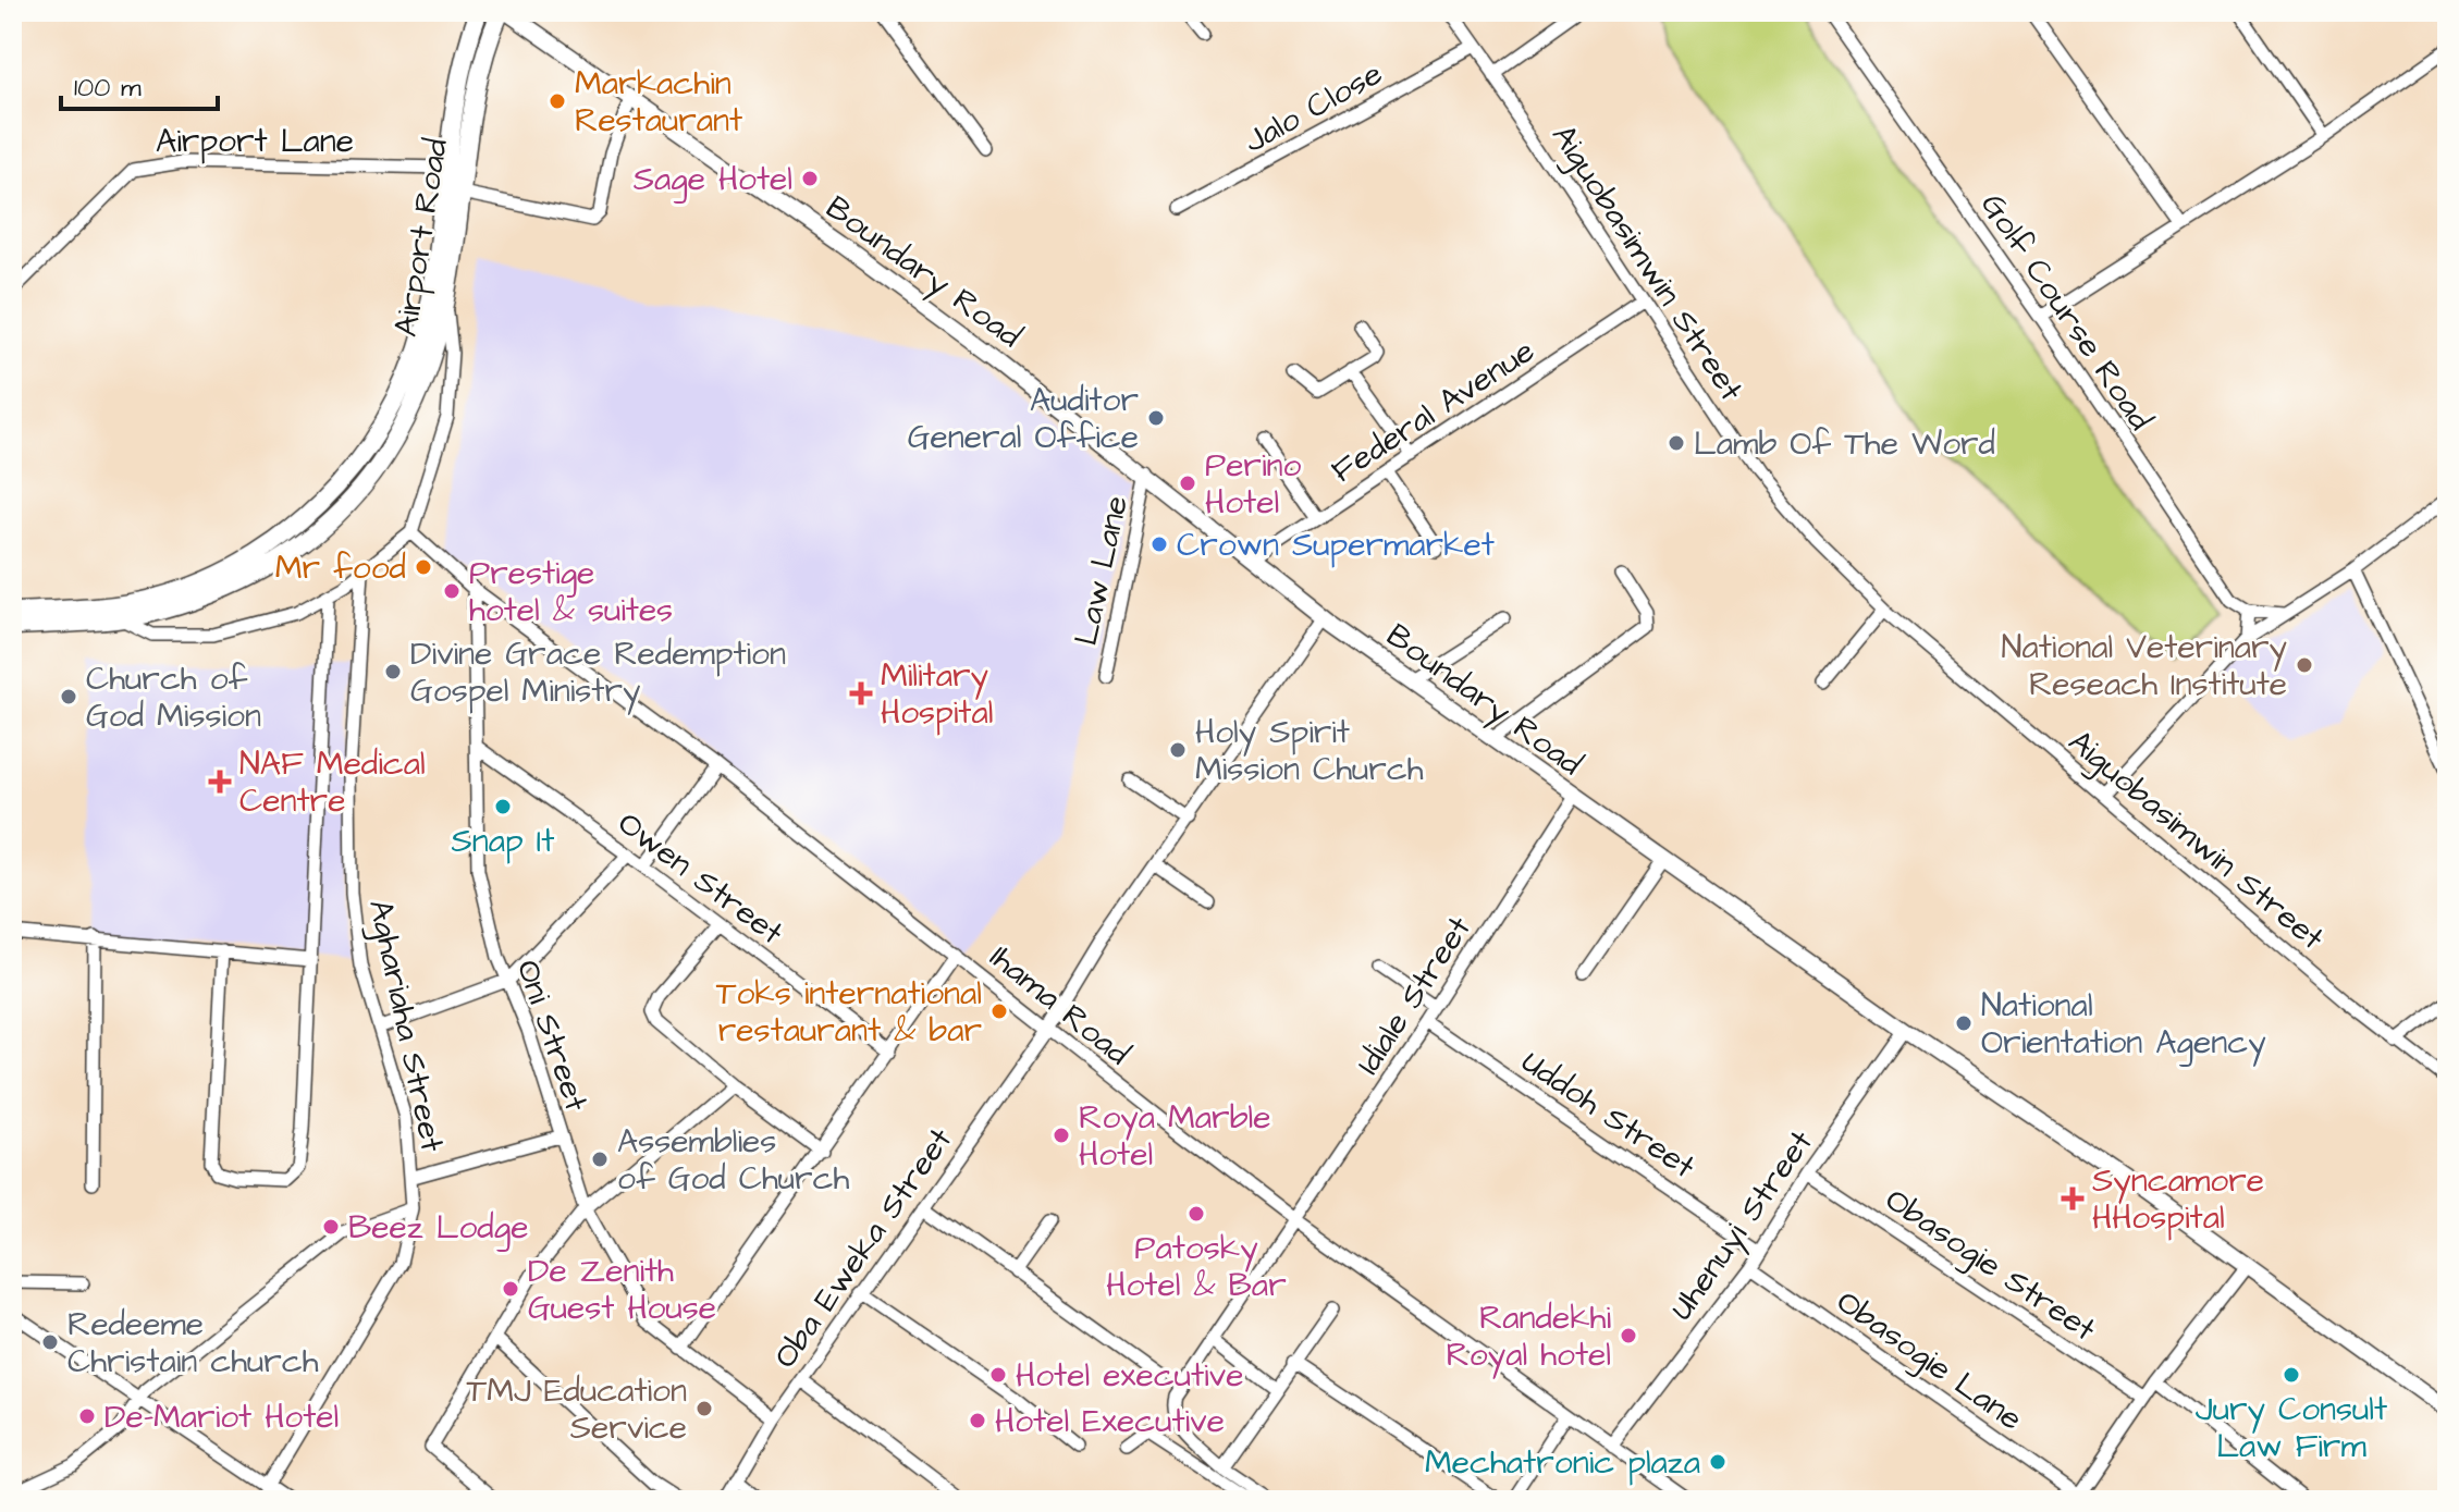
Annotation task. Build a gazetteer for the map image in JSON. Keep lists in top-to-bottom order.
{
  "streets": {
    "main road": ["Airport Road"],
    "street": [
      "Jalo Close",
      "Airport Lane",
      "Aiguobasimwin Street",
      "Boundary Road",
      "Golf Course Road",
      "Federal Avenue",
      "Law Lane",
      "Owen Street",
      "Idiale Street",
      "Ihama Road",
      "Aghariaha Street",
      "Oni Street",
      "Uddoh Street",
      "Uhenuyi Street",
      "Oba Eweka Street",
      "Obasogie Street",
      "Obasogie Lane"
    ]
  },
  "crossings": [
    ["Jalo Close", "Aiguobasimwin Street"],
    ["Airport Lane", "Airport Road"],
    ["Airport Road", "Boundary Road"],
    ["Aiguobasimwin Street", "Federal Avenue"],
    ["Boundary Road", "Federal Avenue"],
    ["Boundary Road", "Law Lane"],
    ["Boundary Road", "Idiale Street"],
    ["Boundary Road", "Uhenuyi Street"],
    ["Boundary Road", "Oba Eweka Street"],
    ["Owen Street", "Oni Street"],
    ["Idiale Street", "Ihama Road"],
    ["Idiale Street", "Uddoh Street"],
    ["Ihama Road", "Oni Street"],
    ["Ihama Road", "Uhenuyi Street"],
    ["Ihama Road", "Oba Eweka Street"],
    ["Oni Street", "Oba Eweka Street"],
    ["Uddoh Street", "Uhenuyi Street"],
    ["Uhenuyi Street", "Obasogie Street"],
    ["Uhenuyi Street", "Obasogie Lane"]
  ],
  "places": {
    "other": [
      "Markachin Restaurant",
      "Sage Hotel",
      "Auditor General Office",
      "Lamb Of The Word",
      "Perino Hotel",
      "Crown Supermarket",
      "Mr food",
      "Prestige hotel & suites",
      "National Veterinary Reseach Institute",
      "Divine Grace Redemption Gospel Ministry",
      "Church of God Mission",
      "Holy Spirit Mission Church",
      "Snap It",
      "Toks international restaurant & bar",
      "National Orientation Agency",
      "Roya Marble Hotel",
      "Assemblies of God Church",
      "Patosky Hotel & Bar",
      "Beez Lodge",
      "De Zenith Guest House",
      "Randekhi Royal hotel",
      "Redeeme Christain church",
      "Hotel executive",
      "Jury Consult Law Firm",
      "TMJ Education Service",
      "De-Mariot Hotel",
      "Hotel Executive",
      "Mechatronic plaza"
    ],
    "health": ["Military Hospital", "NAF Medical Centre", "Syncamore HHospital"]
  },
  "scale_bar": "100 m"
}
